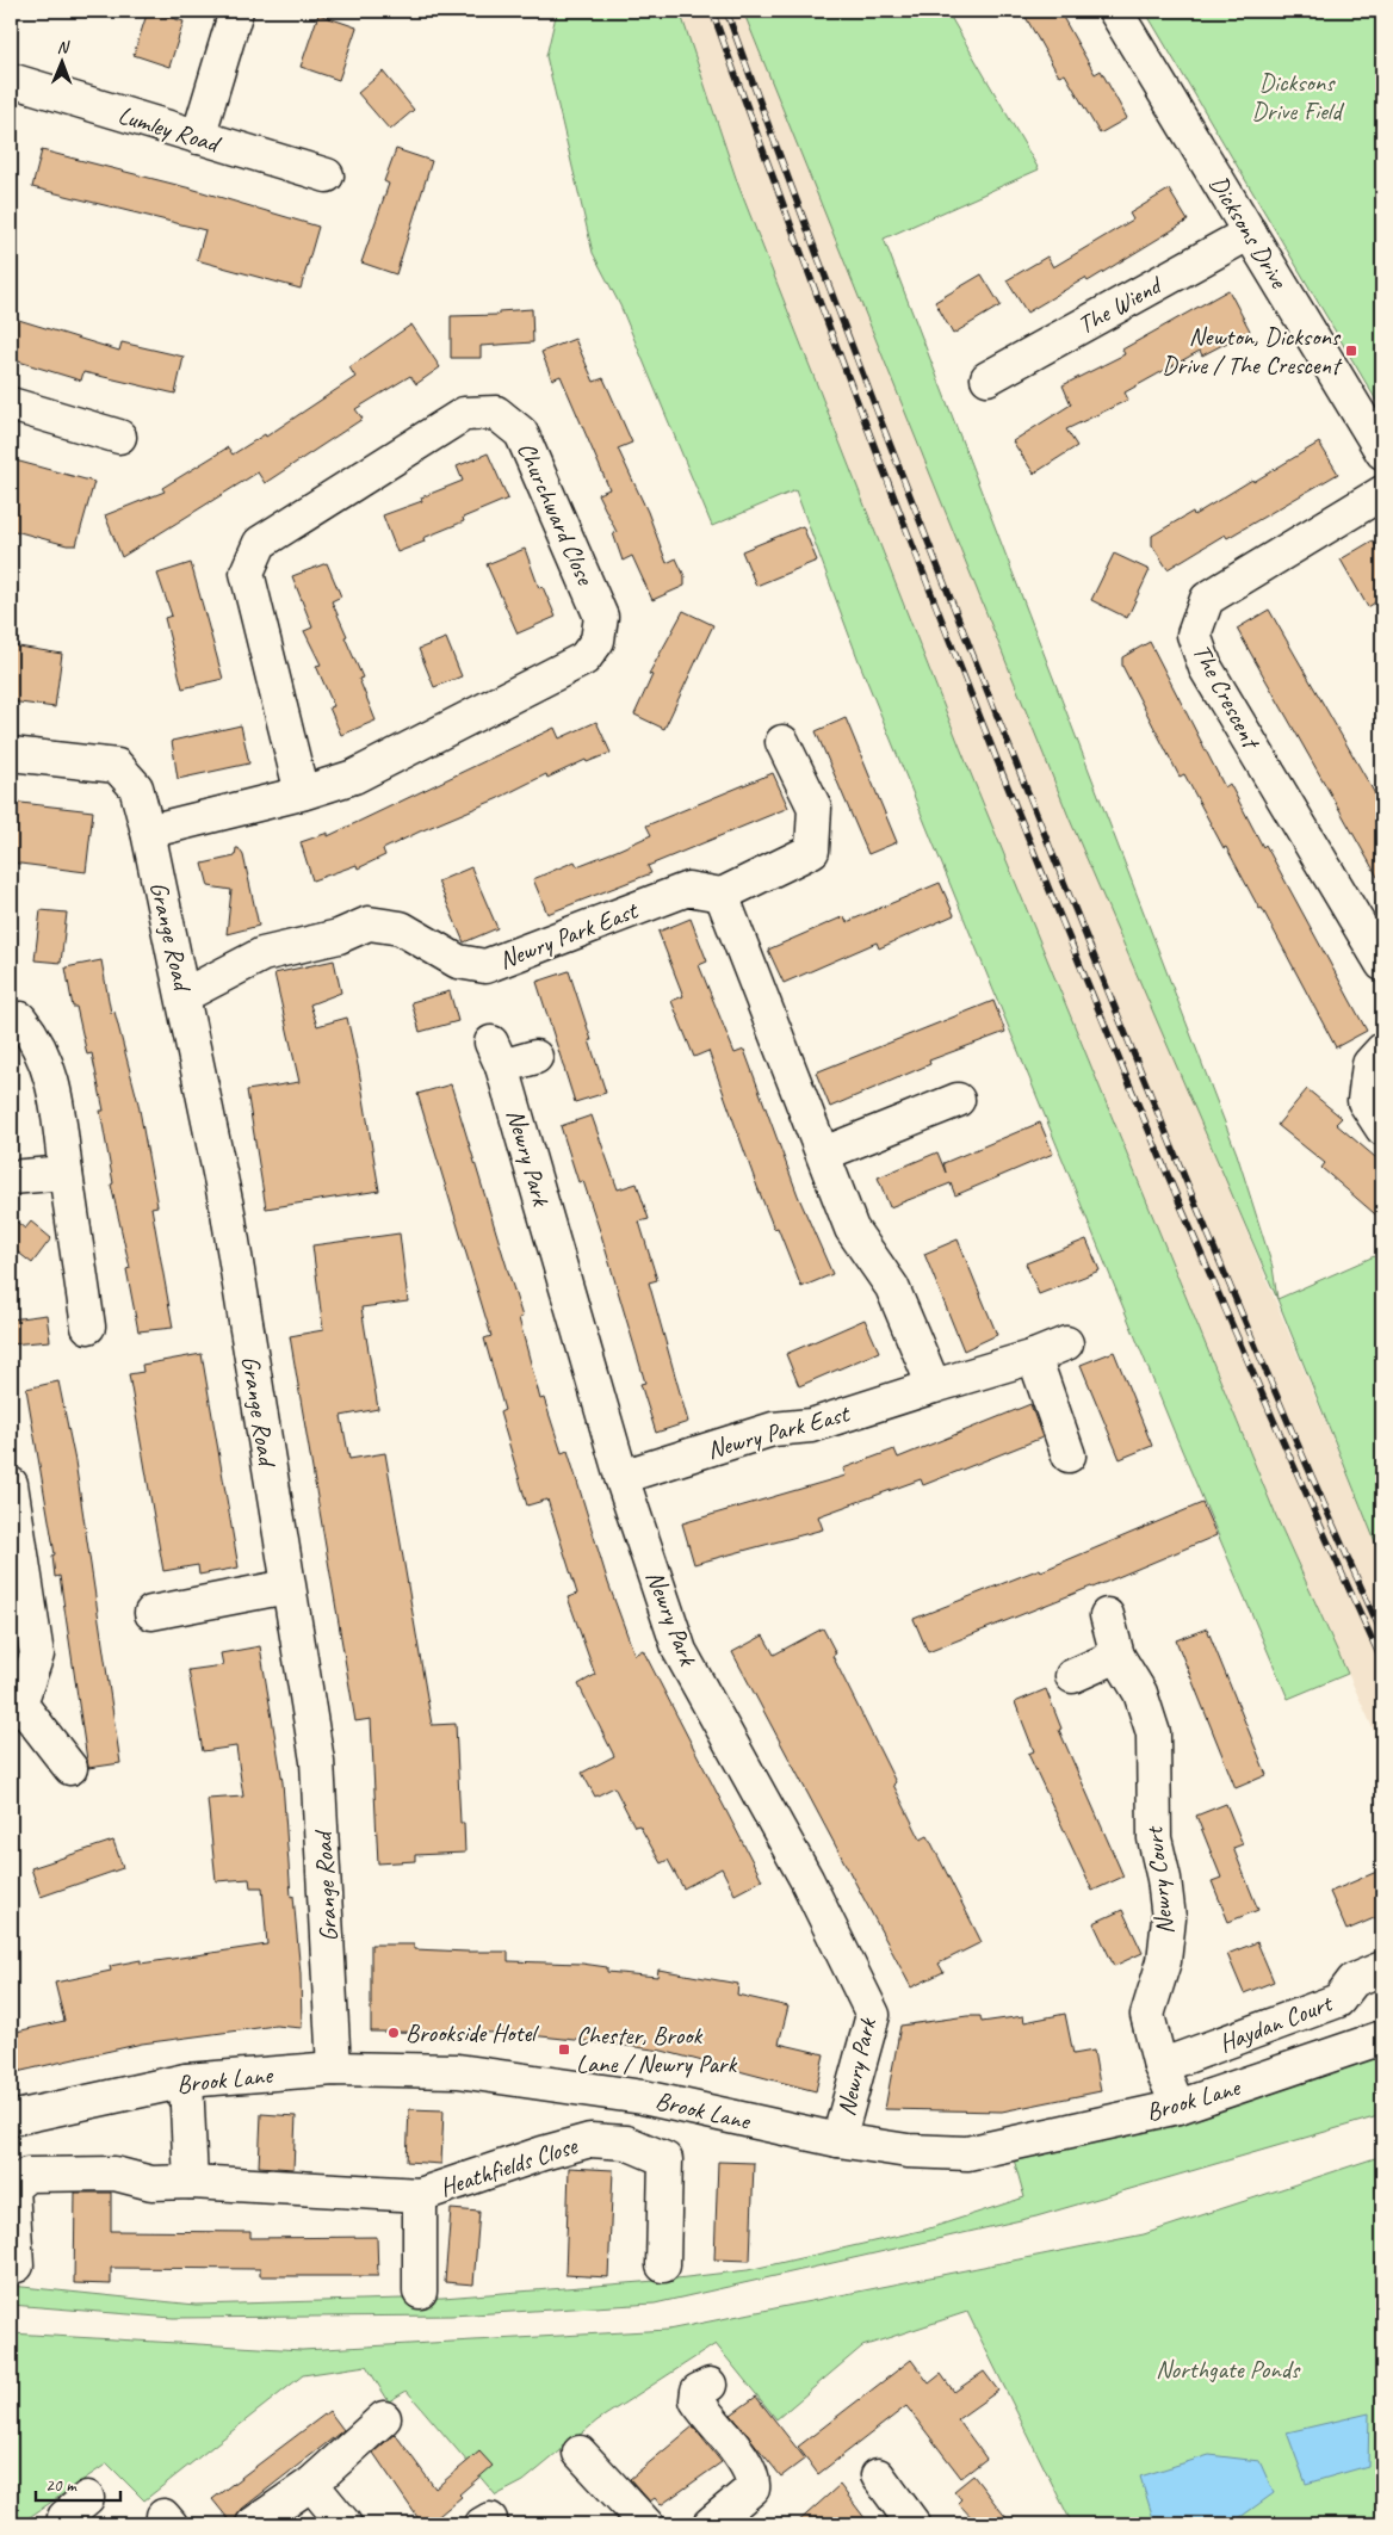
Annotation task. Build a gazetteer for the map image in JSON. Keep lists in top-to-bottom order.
{
  "streets": {
    "street": [
      "Lumley Road",
      "Dicksons Drive",
      "The Wiend",
      "Churchward Close",
      "The Crescent",
      "Grange Road",
      "Newry Park East",
      "Newry Park",
      "Newry Court",
      "Haydan Court",
      "Brook Lane",
      "Heathfields Close"
    ]
  },
  "crossings": [
    ["Dicksons Drive", "The Wiend"],
    ["Churchward Close", "Grange Road"],
    ["Grange Road", "Newry Park East"],
    ["Grange Road", "Brook Lane"],
    ["Newry Park East", "Newry Park"],
    ["Newry Park", "Brook Lane"],
    ["Newry Court", "Haydan Court"],
    ["Newry Court", "Brook Lane"]
  ],
  "parks": ["Dicksons Drive Field", "Northgate Ponds"],
  "places": {
    "transit": ["Newton, Dicksons Drive / The Crescent", "Chester, Brook Lane / Newry Park"],
    "other": ["Brookside Hotel"]
  },
  "scale_bar": "20 m",
  "north": "top"
}
